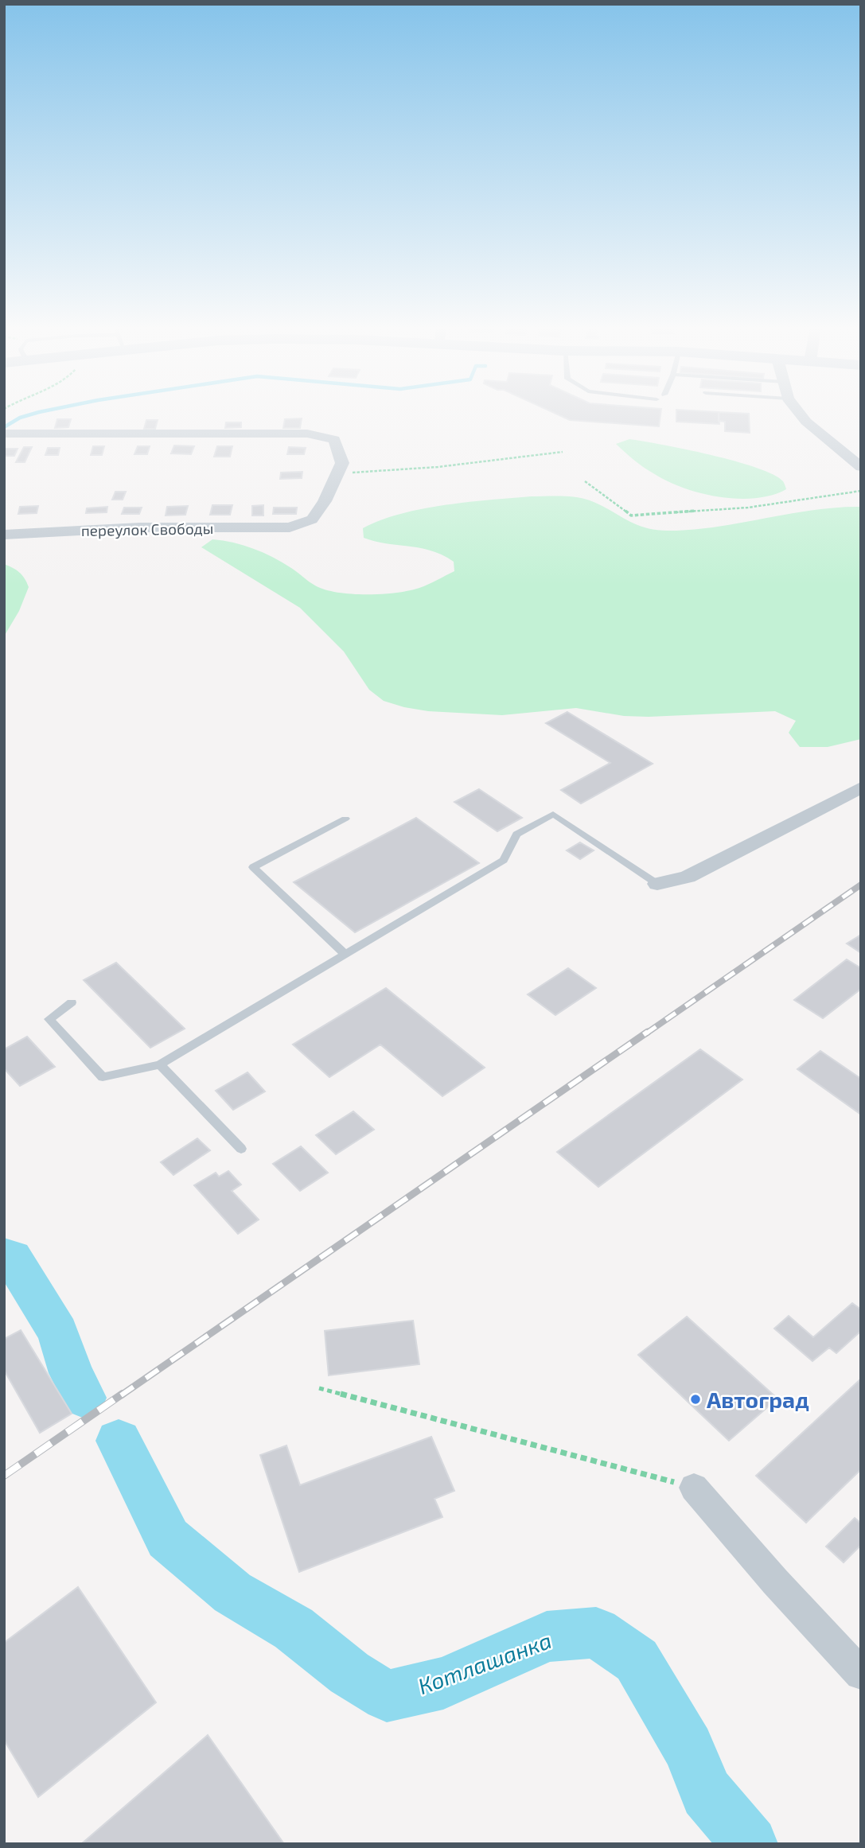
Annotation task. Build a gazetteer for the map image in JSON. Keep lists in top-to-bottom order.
{
  "streets": {
    "street": ["переулок Свободы"]
  },
  "water": ["Котлашанка"],
  "places": ["Автоград"]
}
